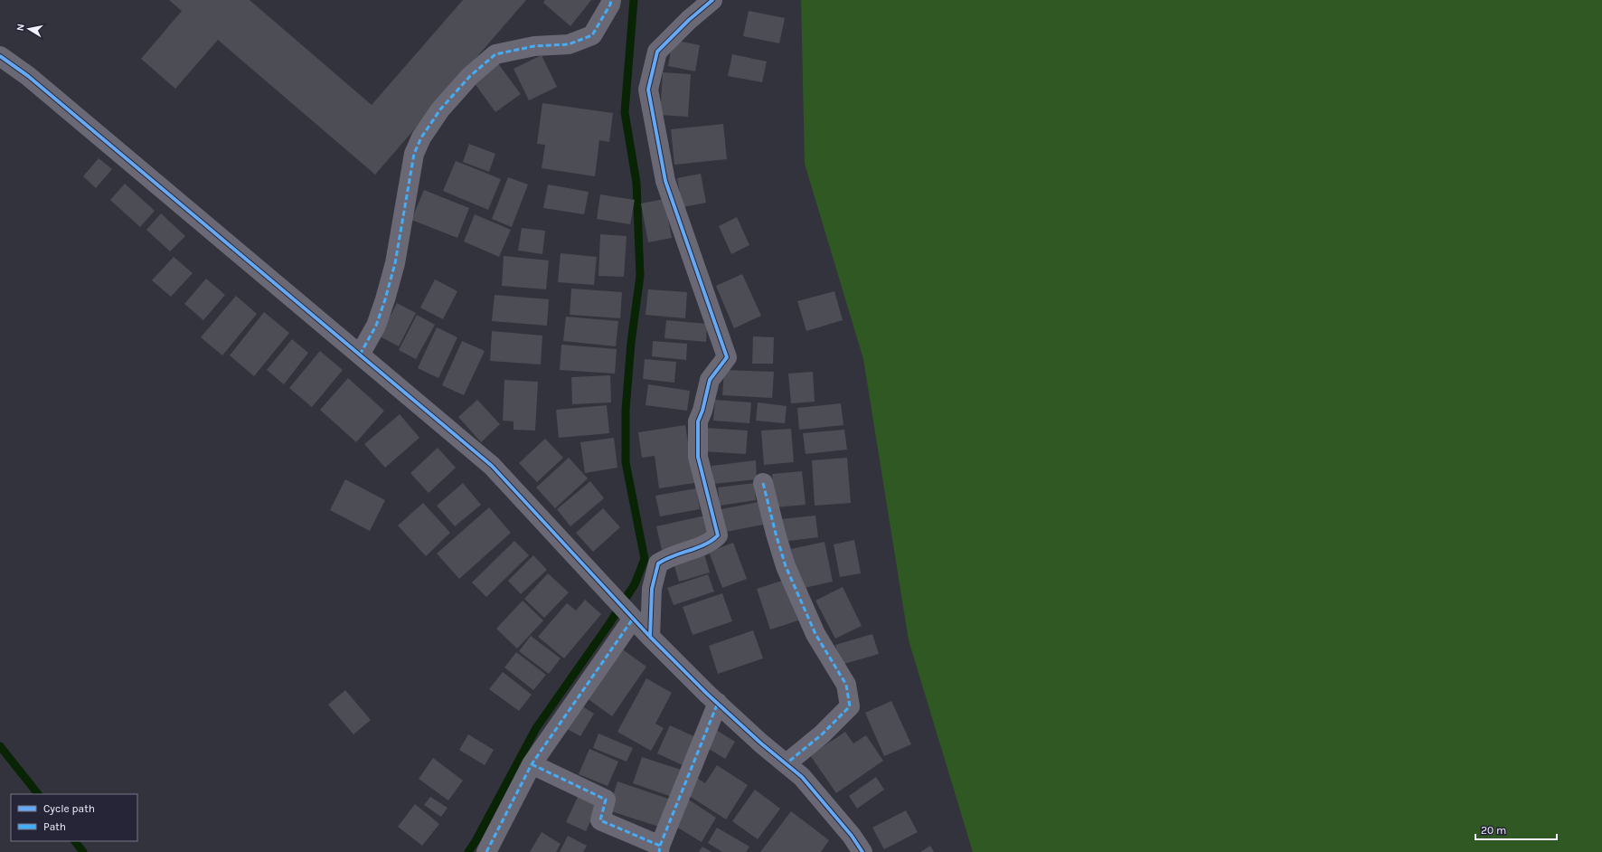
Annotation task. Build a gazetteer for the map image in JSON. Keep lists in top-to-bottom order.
{
  "legend": ["Cycle path", "Path"],
  "scale_bar": "20 m",
  "north": "left"
}
